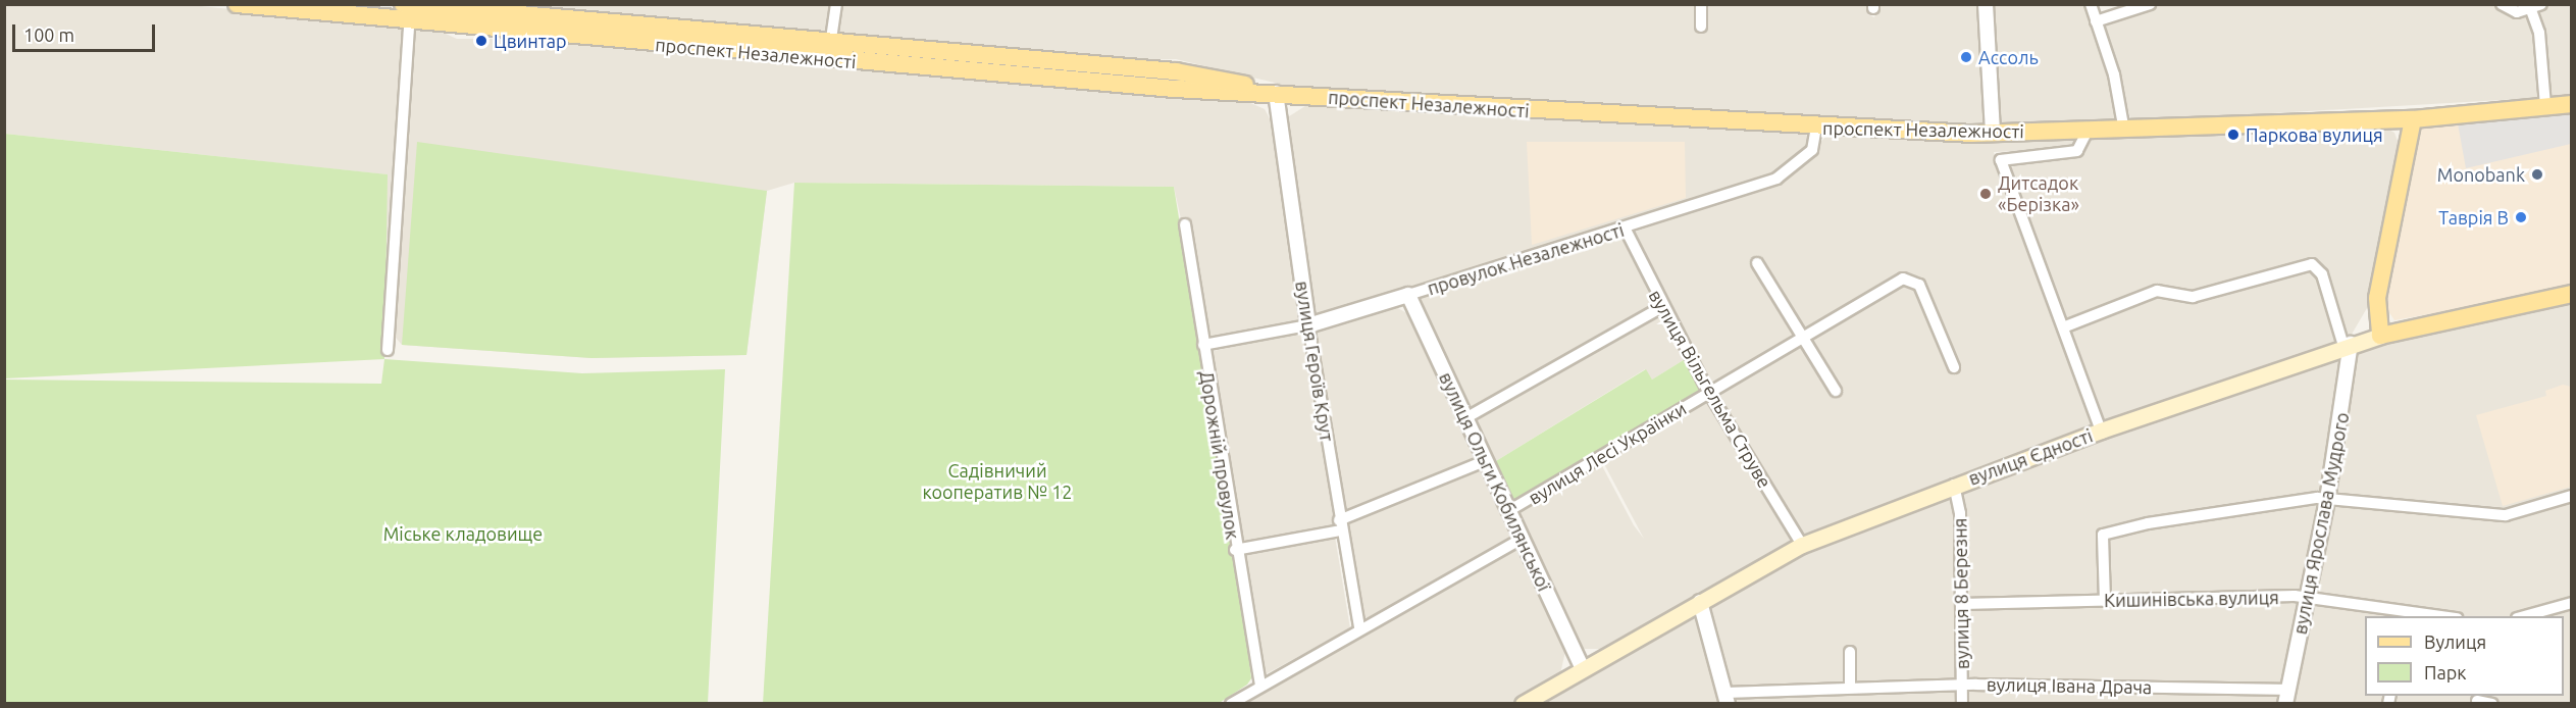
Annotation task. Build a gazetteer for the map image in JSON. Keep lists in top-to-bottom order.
{
  "streets": {
    "main road": ["проспект Незалежності", "вулиця Єдності"],
    "street": [
      "провулок Незалежності",
      "вулиця Героїв Крут",
      "вулиця Вільгельма Струве",
      "вулиця Лесі Українки",
      "Дорожній провулок",
      "вулиця Ольги Кобилянської",
      "вулиця Ярослава Мудрого",
      "вулиця 8 Березня",
      "Кишинівська вулиця",
      "вулиця Івана Драча"
    ]
  },
  "crossings": [
    ["проспект Незалежності", "провулок Незалежності"],
    ["проспект Незалежності", "вулиця Героїв Крут"],
    ["провулок Незалежності", "вулиця Героїв Крут"],
    ["провулок Незалежності", "вулиця Вільгельма Струве"],
    ["провулок Незалежності", "Дорожній провулок"],
    ["провулок Незалежності", "вулиця Ольги Кобилянської"],
    ["вулиця Вільгельма Струве", "вулиця Лесі Українки"],
    ["вулиця Вільгельма Струве", "вулиця Єдності"],
    ["вулиця Лесі Українки", "вулиця Ольги Кобилянської"],
    ["вулиця Єдності", "вулиця Ольги Кобилянської"],
    ["вулиця Єдності", "вулиця Ярослава Мудрого"],
    ["вулиця Єдності", "вулиця 8 Березня"],
    ["вулиця Ярослава Мудрого", "Кишинівська вулиця"],
    ["вулиця Ярослава Мудрого", "вулиця Івана Драча"],
    ["вулиця 8 Березня", "Кишинівська вулиця"],
    ["вулиця 8 Березня", "вулиця Івана Драча"]
  ],
  "parks": ["Садівничий кооператив № 12", "Міське кладовище"],
  "places": [
    "Цвинтар",
    "Ассоль",
    "Паркова вулиця",
    "Monobank",
    "Дитсадок «Берізка»",
    "Таврія В"
  ],
  "legend": ["Вулиця", "Парк"],
  "scale_bar": "100 m"
}
